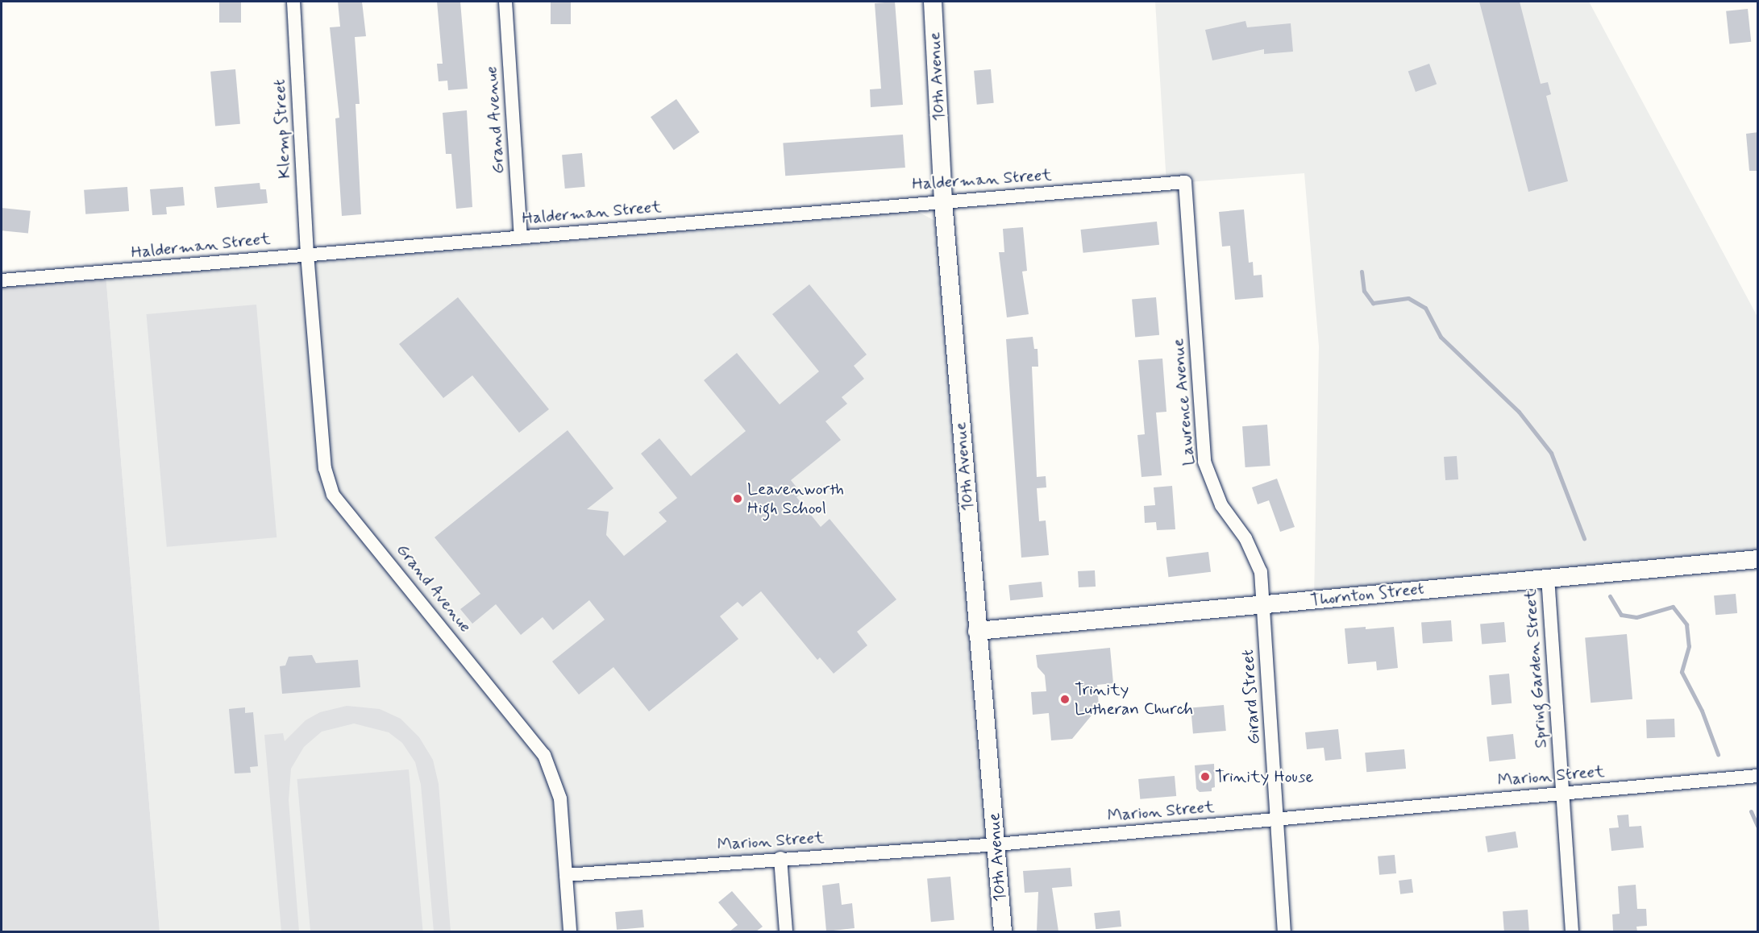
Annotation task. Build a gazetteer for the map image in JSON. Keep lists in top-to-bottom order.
{
  "streets": {
    "street": [
      "10th Avenue",
      "Grand Avenue",
      "Klemp Street",
      "Halderman Street",
      "Lawrence Avenue",
      "Thornton Street",
      "Spring Garden Street",
      "Girard Street",
      "Marion Street"
    ]
  },
  "crossings": [
    ["10th Avenue", "Halderman Street"],
    ["10th Avenue", "Thornton Street"],
    ["10th Avenue", "Marion Street"],
    ["Grand Avenue", "Klemp Street"],
    ["Grand Avenue", "Halderman Street"],
    ["Grand Avenue", "Marion Street"],
    ["Klemp Street", "Halderman Street"],
    ["Halderman Street", "Lawrence Avenue"],
    ["Lawrence Avenue", "Thornton Street"],
    ["Lawrence Avenue", "Girard Street"],
    ["Thornton Street", "Spring Garden Street"],
    ["Thornton Street", "Girard Street"],
    ["Spring Garden Street", "Marion Street"],
    ["Girard Street", "Marion Street"]
  ],
  "places": ["Leavenworth High School", "Trinity Lutheran Church", "Trinity House"]
}
